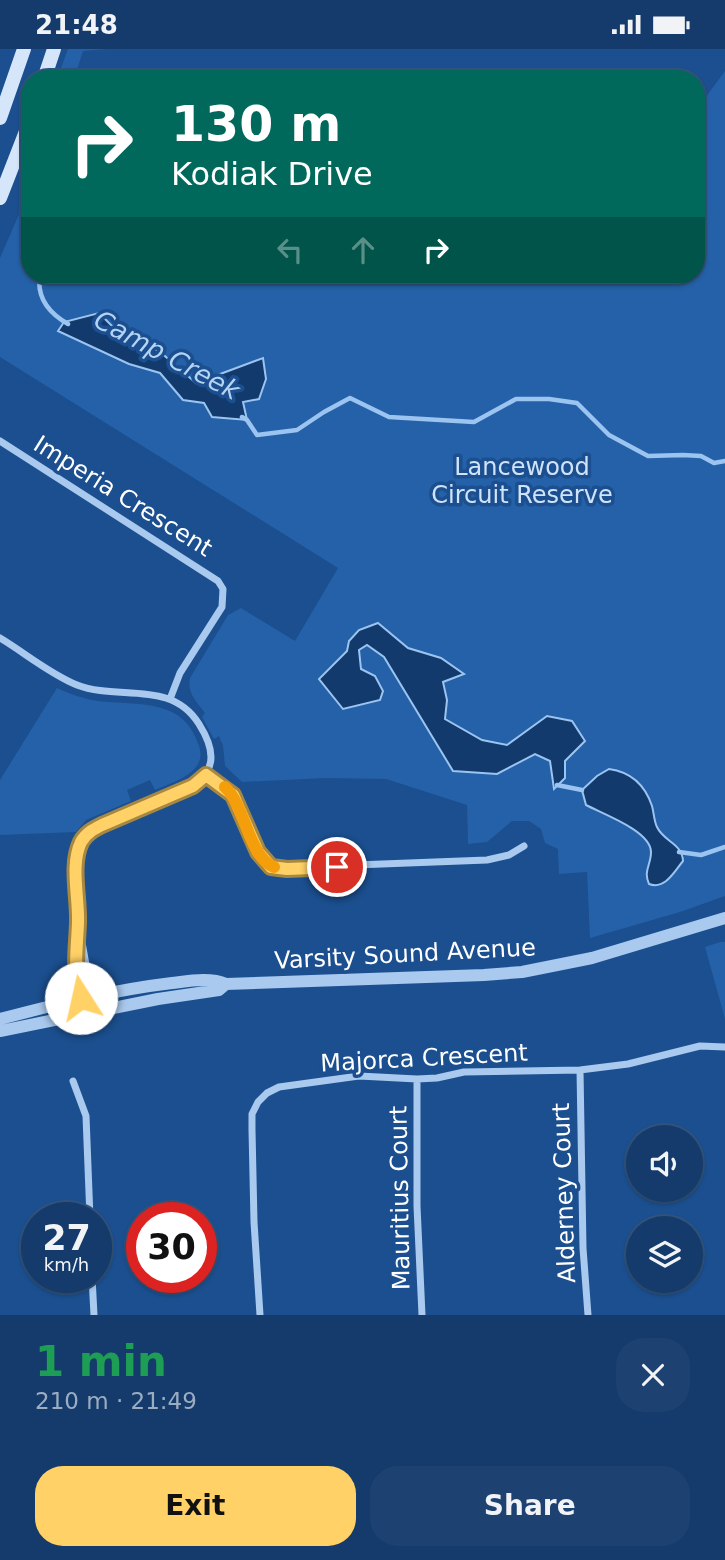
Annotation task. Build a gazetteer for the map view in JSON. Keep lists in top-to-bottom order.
{
  "streets": {
    "street": [
      "Imperia Crescent",
      "Varsity Sound Avenue",
      "Majorca Crescent",
      "Alderney Court",
      "Mauritius Court"
    ]
  },
  "crossings": [
    ["Majorca Crescent", "Alderney Court"],
    ["Majorca Crescent", "Mauritius Court"]
  ],
  "water": ["Camp Creek"],
  "parks": ["Lancewood Circuit Reserve"],
  "page": {
    "status": "21:48",
    "turn": ["130 m", "Kodiak Drive"],
    "speed": "27 km/h",
    "limit": "30",
    "heading": ["1 min", "210 m · 21:49"],
    "buttons": ["Exit", "Share"]
  }
}
